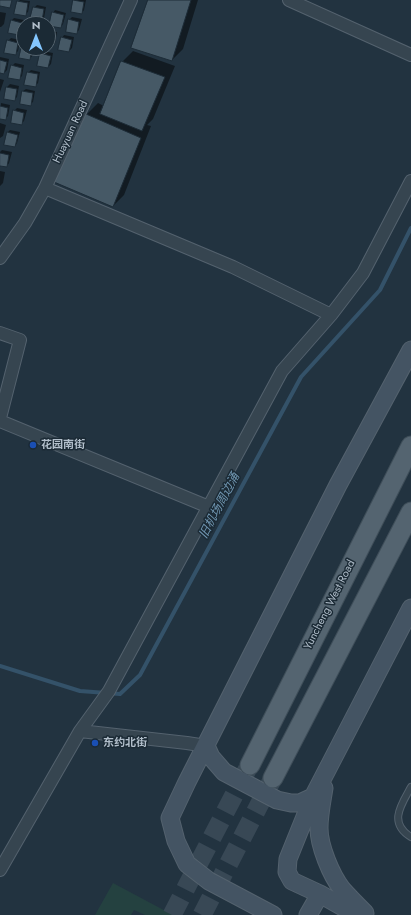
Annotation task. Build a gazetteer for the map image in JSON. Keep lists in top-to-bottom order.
{
  "streets": {
    "main road": ["Yuncheng West Road"],
    "street": ["Huayuan Road"]
  },
  "water": ["旧机场周边涌"],
  "places": ["花园南街", "东约北街"],
  "north": "top"
}
